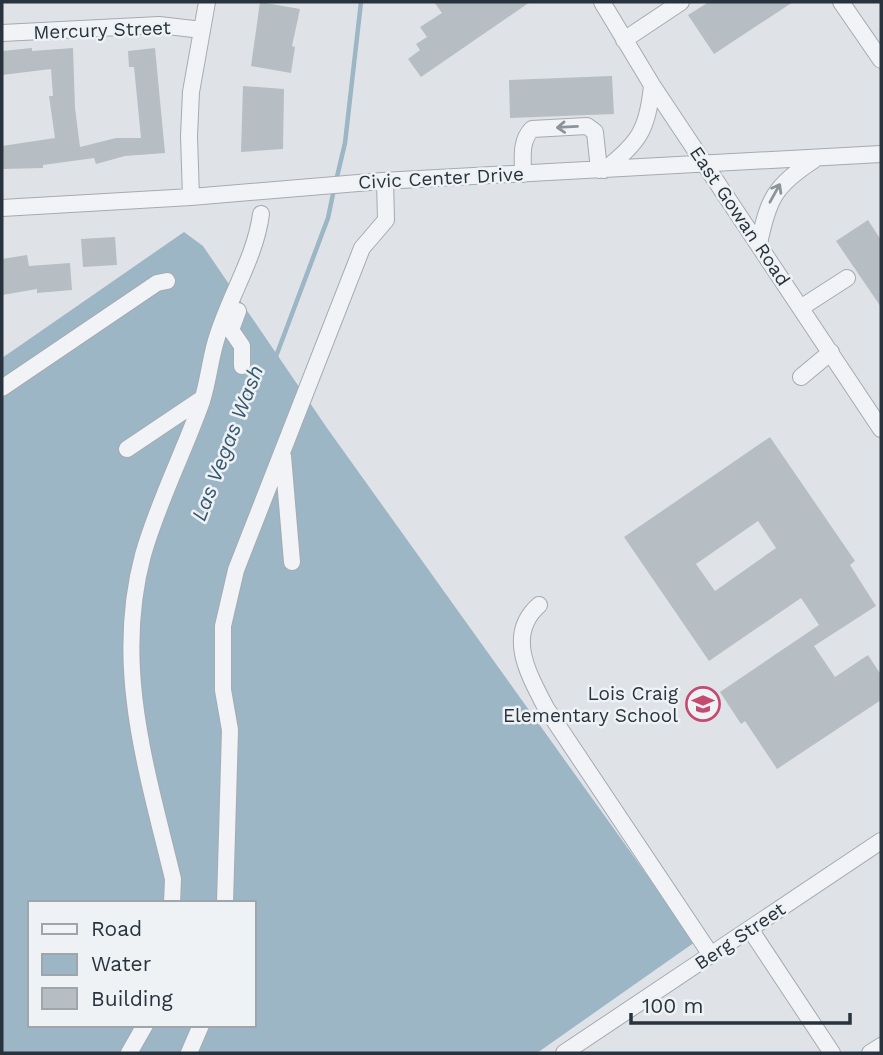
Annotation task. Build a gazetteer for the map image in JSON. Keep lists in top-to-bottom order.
{
  "streets": {
    "street": [
      "Mercury Street",
      "Civic Center Drive",
      "East Gowan Road",
      "Berg Street"
    ]
  },
  "crossings": [
    ["Civic Center Drive", "East Gowan Road"]
  ],
  "water": ["Las Vegas Wash"],
  "places": {
    "school or university": ["Lois Craig Elementary School"]
  },
  "legend": ["Road", "Water", "Building"],
  "scale_bar": "100 m"
}
